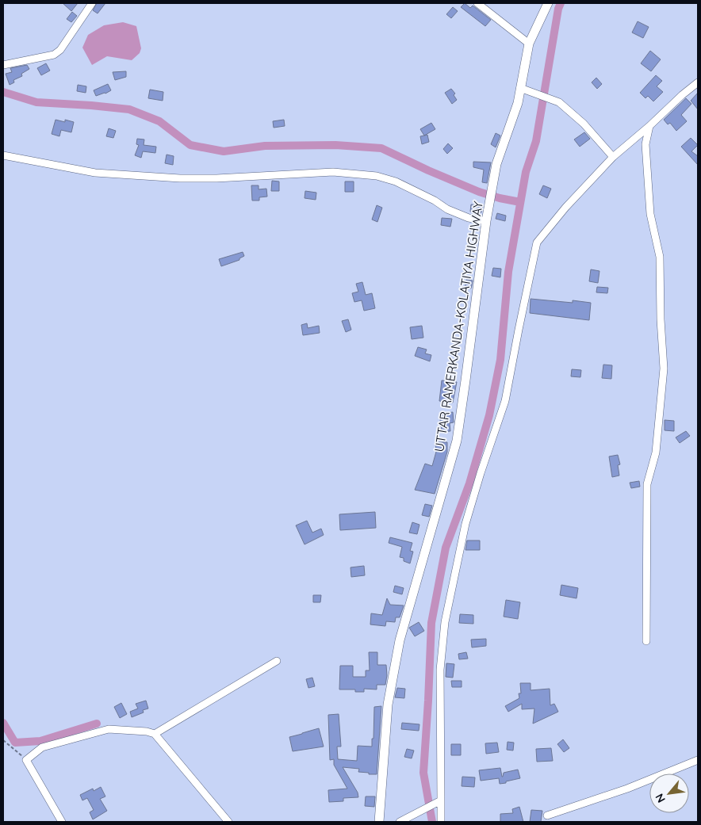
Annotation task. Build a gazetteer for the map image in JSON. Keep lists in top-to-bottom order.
{
  "streets": {
    "street": ["UTTAR RAMERKANDA-KOLATIYA HIGHWAY"]
  },
  "north": "bottom left"
}
